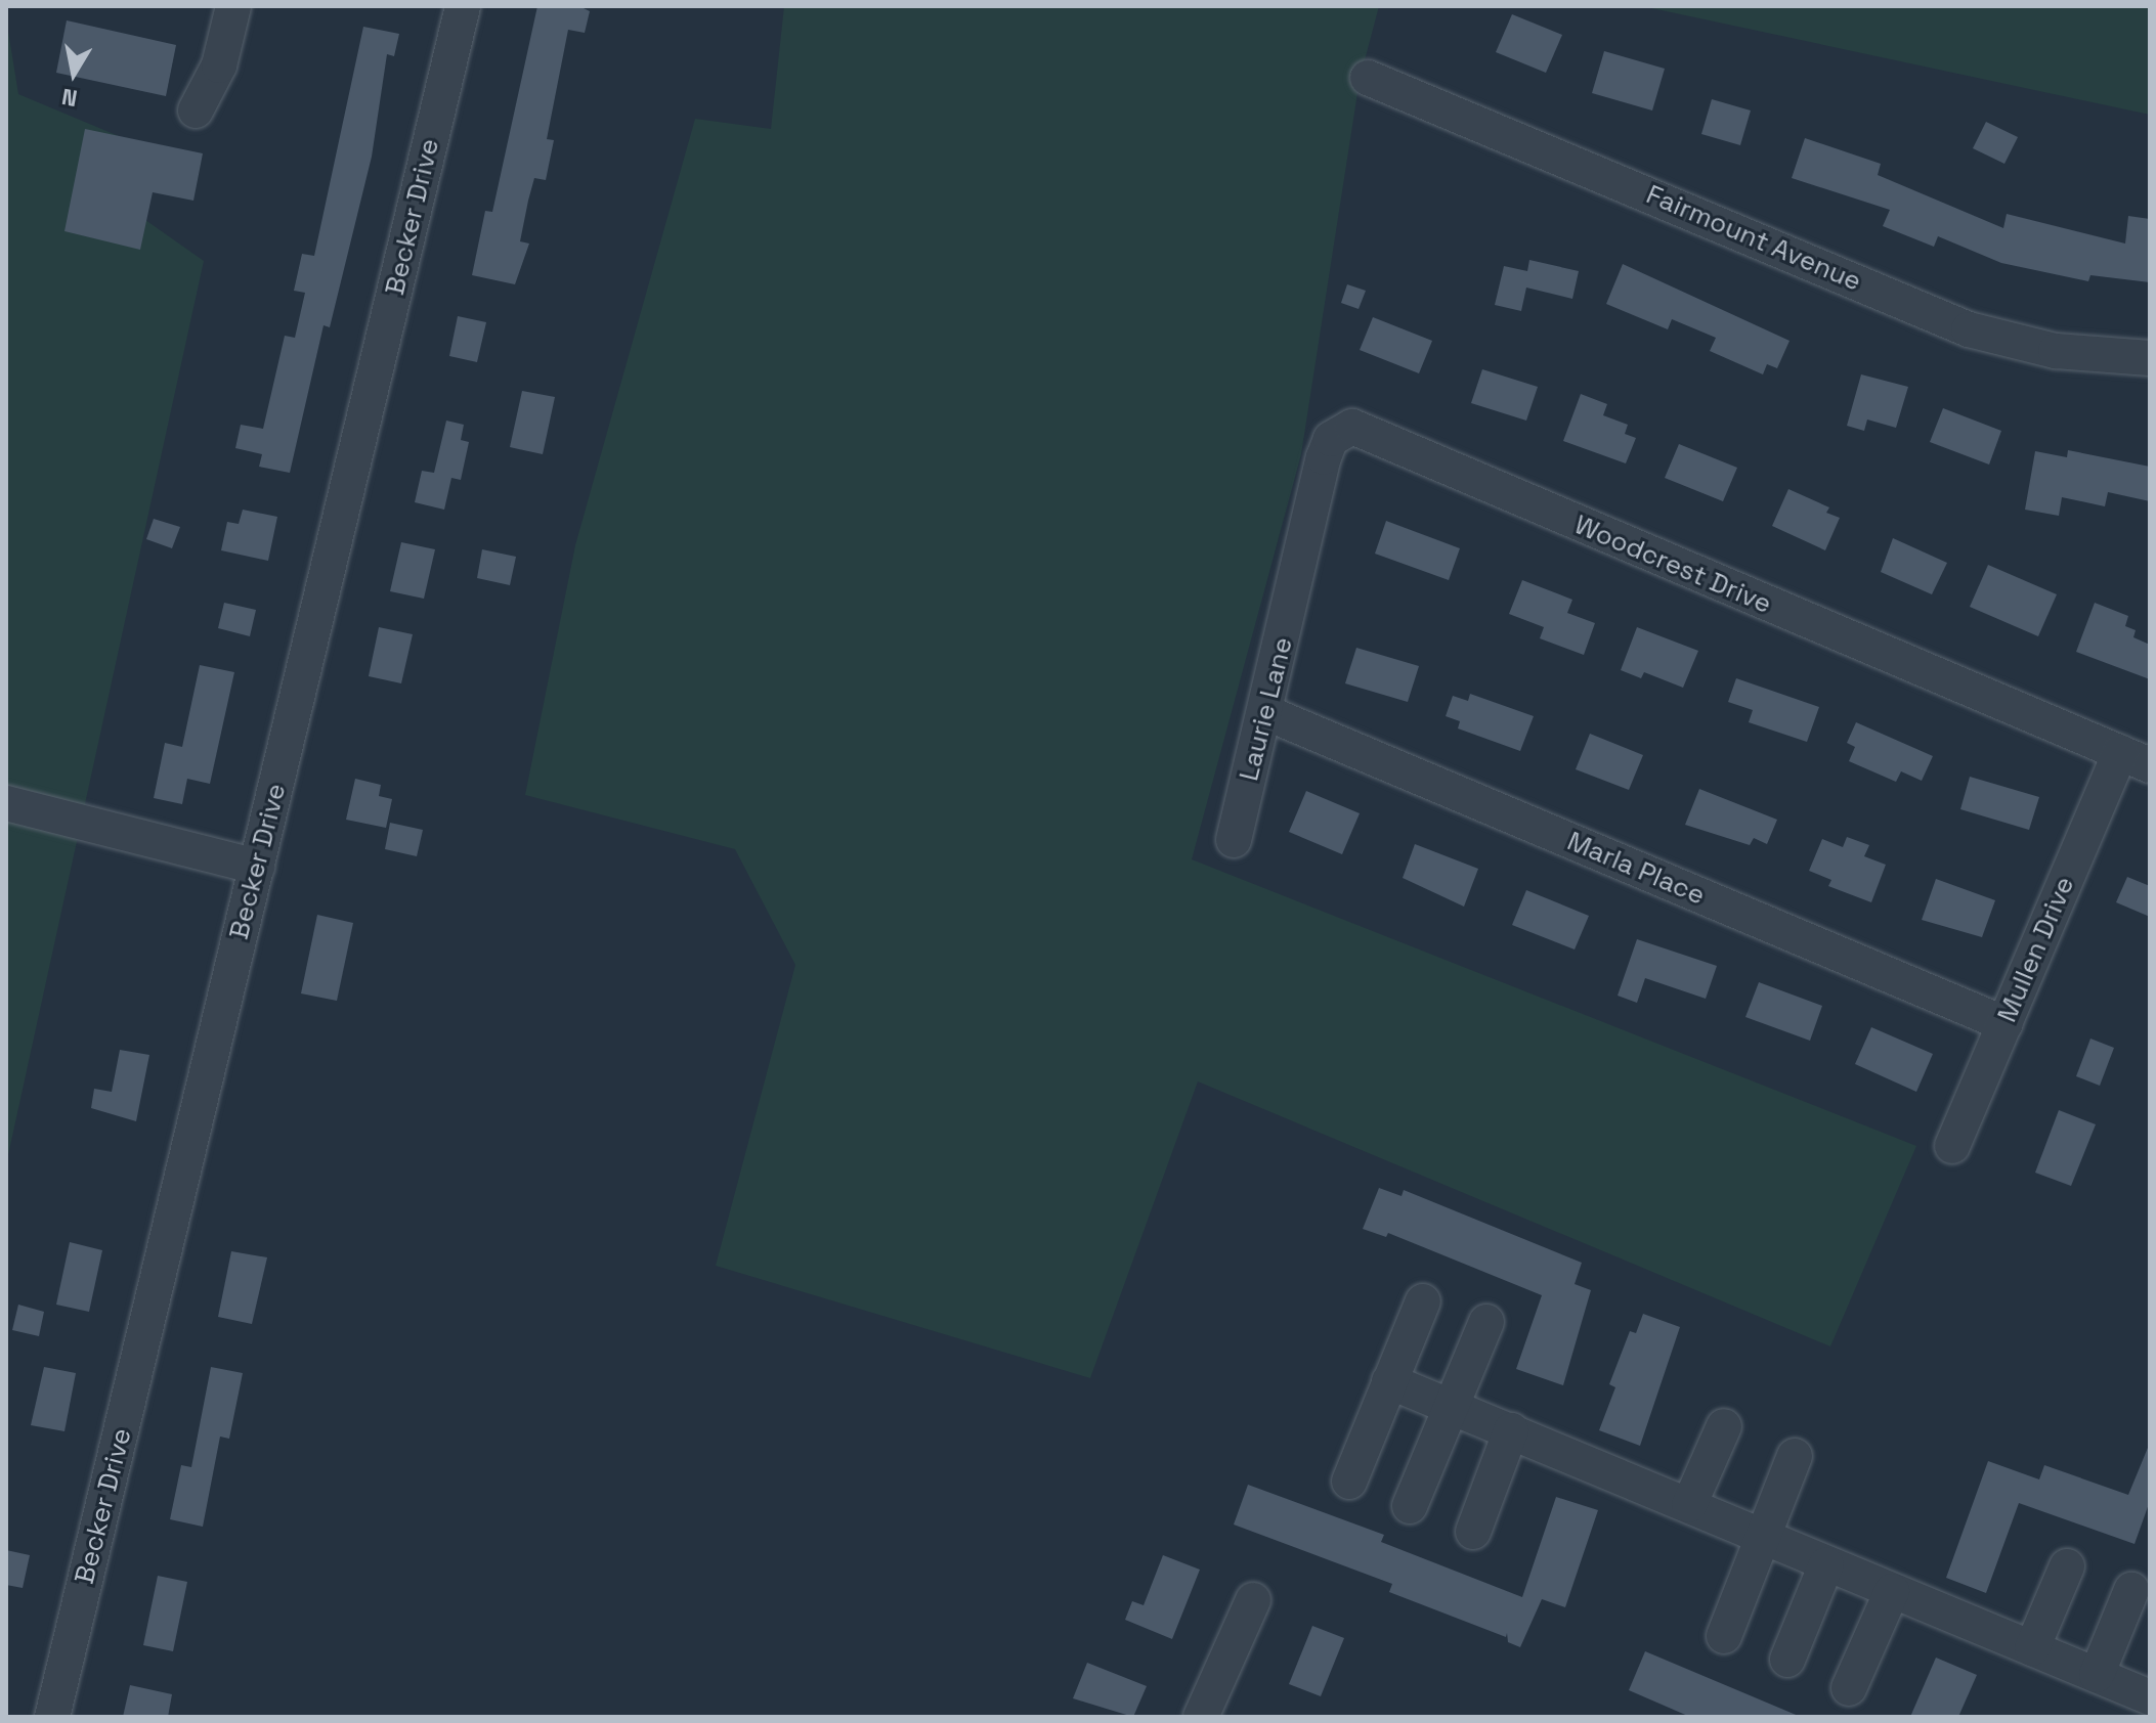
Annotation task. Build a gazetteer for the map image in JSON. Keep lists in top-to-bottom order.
{
  "streets": {
    "street": [
      "Becker Drive",
      "Fairmount Avenue",
      "Woodcrest Drive",
      "Laurie Lane",
      "Marla Place",
      "Mullen Drive"
    ]
  },
  "crossings": [
    ["Woodcrest Drive", "Laurie Lane"],
    ["Woodcrest Drive", "Mullen Drive"],
    ["Laurie Lane", "Marla Place"],
    ["Marla Place", "Mullen Drive"]
  ],
  "north": "bottom"
}
